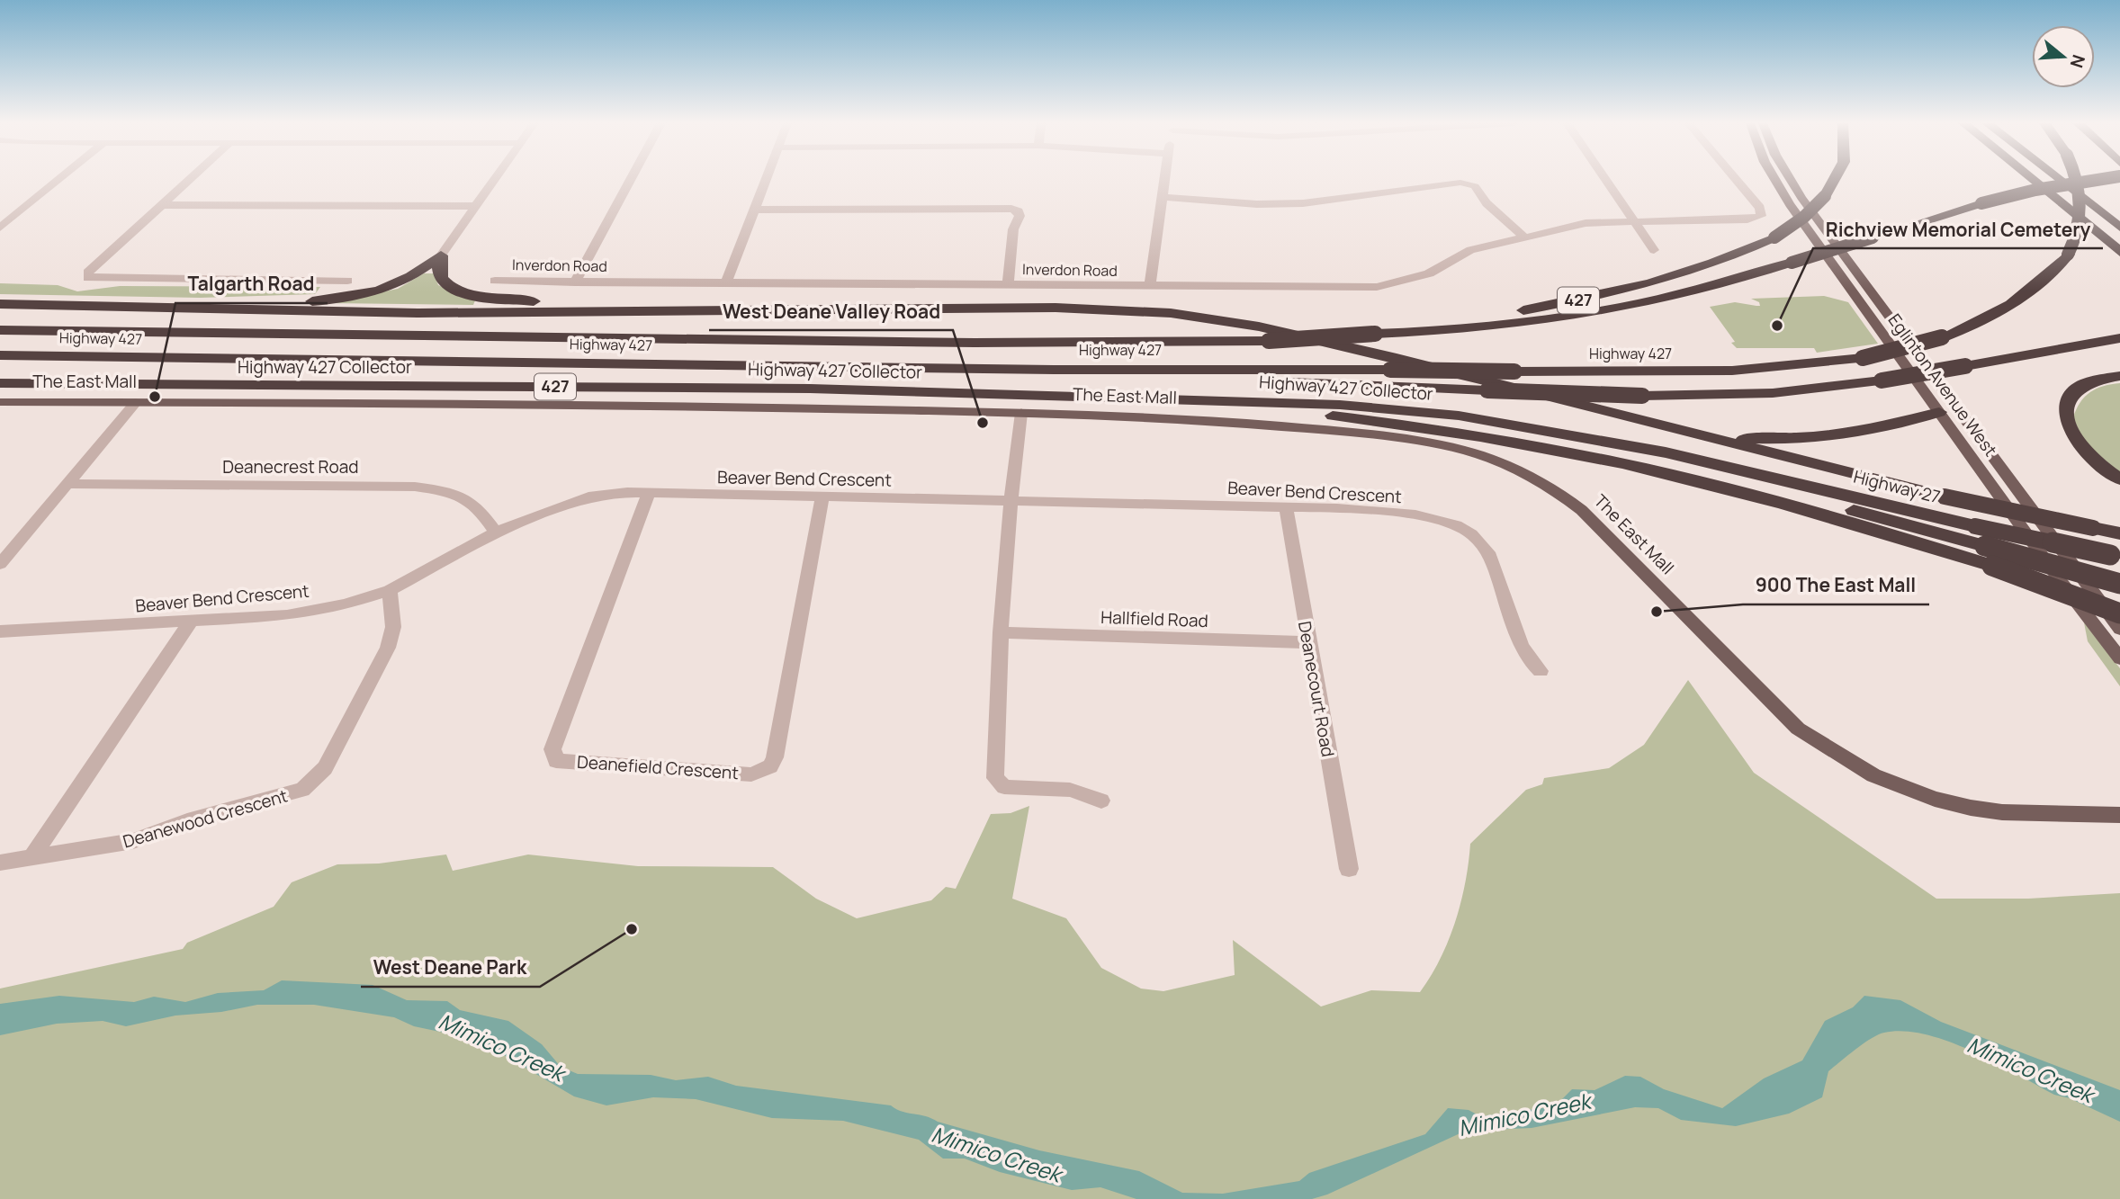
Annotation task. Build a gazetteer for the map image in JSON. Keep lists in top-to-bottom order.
{
  "streets": {
    "highway": [
      "427",
      "Highway 427",
      "Highway 427 Collector",
      "Highway 27"
    ],
    "main road": ["The East Mall", "Eglinton Avenue West"],
    "street": [
      "Inverdon Road",
      "Deanecrest Road",
      "Beaver Bend Crescent",
      "Hallfield Road",
      "Deanecourt Road",
      "Deanefield Crescent",
      "Deanewood Crescent"
    ]
  },
  "crossings": [
    ["Highway 427 Collector", "Highway 27"],
    ["Deanecrest Road", "Beaver Bend Crescent"],
    ["Beaver Bend Crescent", "Deanecourt Road"],
    ["Beaver Bend Crescent", "Deanefield Crescent"],
    ["Beaver Bend Crescent", "Deanewood Crescent"],
    ["Hallfield Road", "Deanecourt Road"]
  ],
  "water": ["Mimico Creek"],
  "places": [
    "Richview Memorial Cemetery",
    "Talgarth Road",
    "West Deane Valley Road",
    "900 The East Mall",
    "West Deane Park"
  ],
  "north": "right"
}
